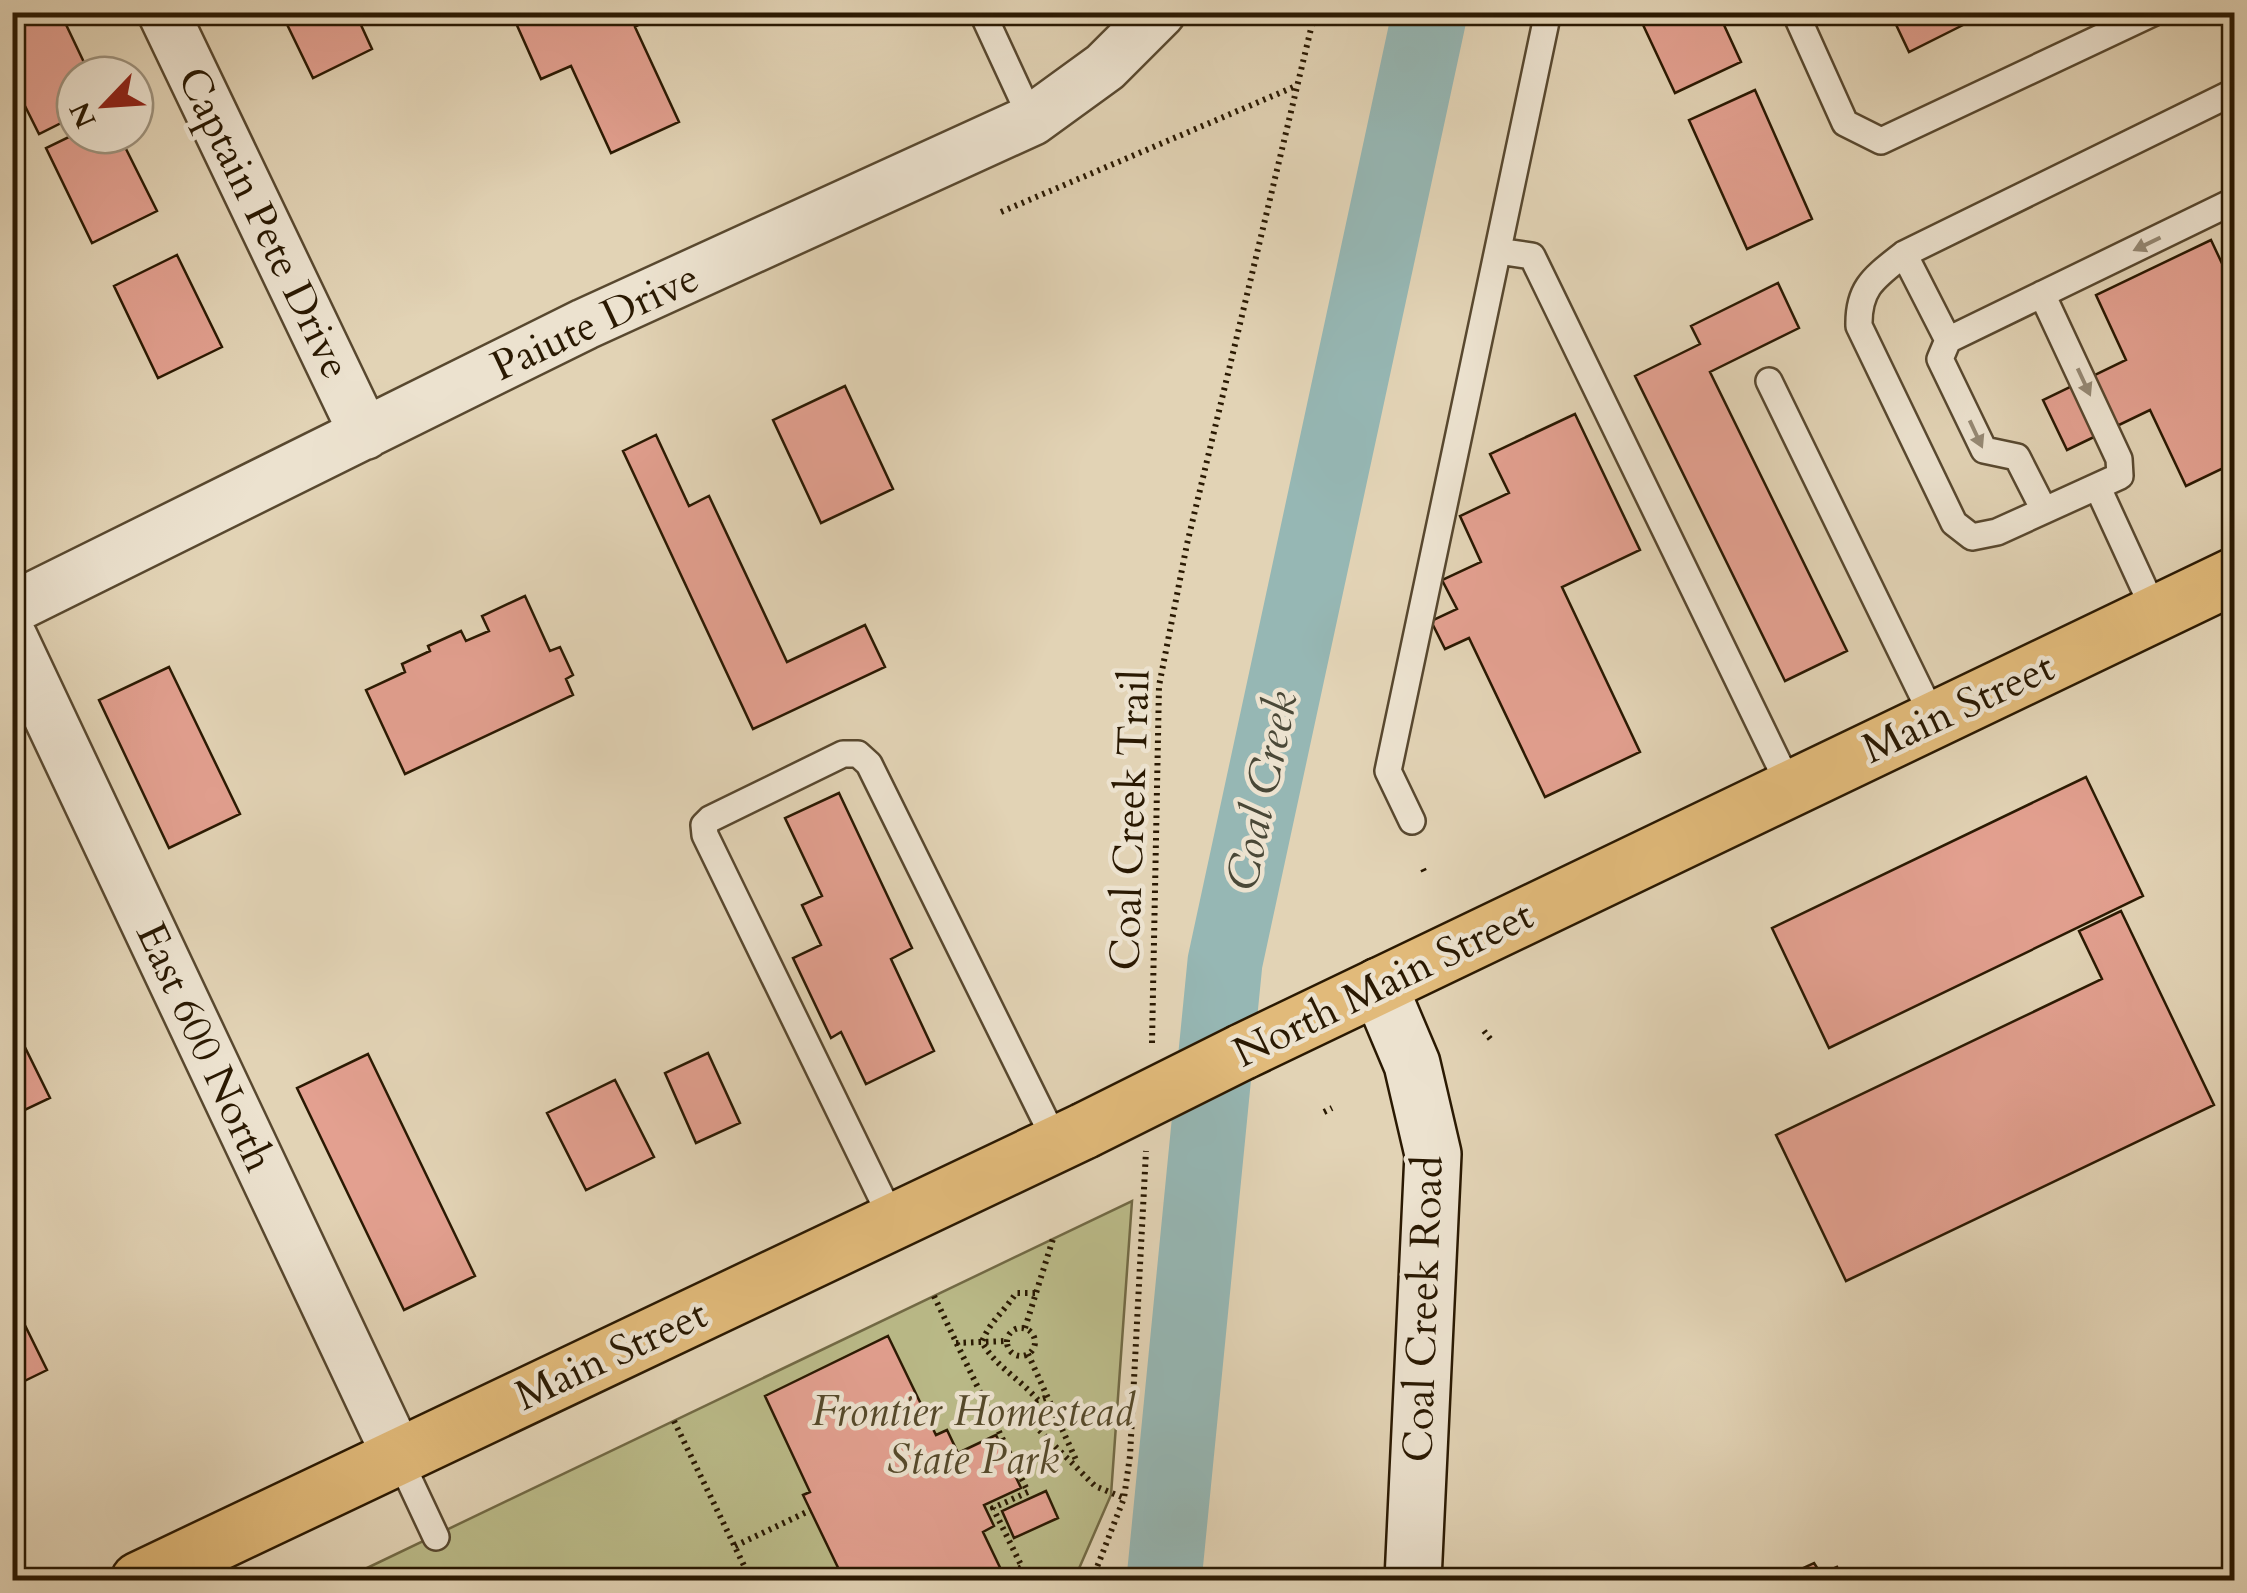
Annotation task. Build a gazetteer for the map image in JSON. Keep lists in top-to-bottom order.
{
  "streets": {
    "main road": ["Main Street", "North Main Street", "Coal Creek Road"],
    "street": ["Captain Pete Drive", "Paiute Drive", "East 600 North"],
    "path": ["Coal Creek Trail"]
  },
  "crossings": [
    ["Captain Pete Drive", "Paiute Drive"],
    ["Main Street", "North Main Street"],
    ["Main Street", "East 600 North"],
    ["North Main Street", "Coal Creek Road"]
  ],
  "water": ["Coal Creek"],
  "parks": ["Frontier Homestead State Park"],
  "north": "bottom left"
}
